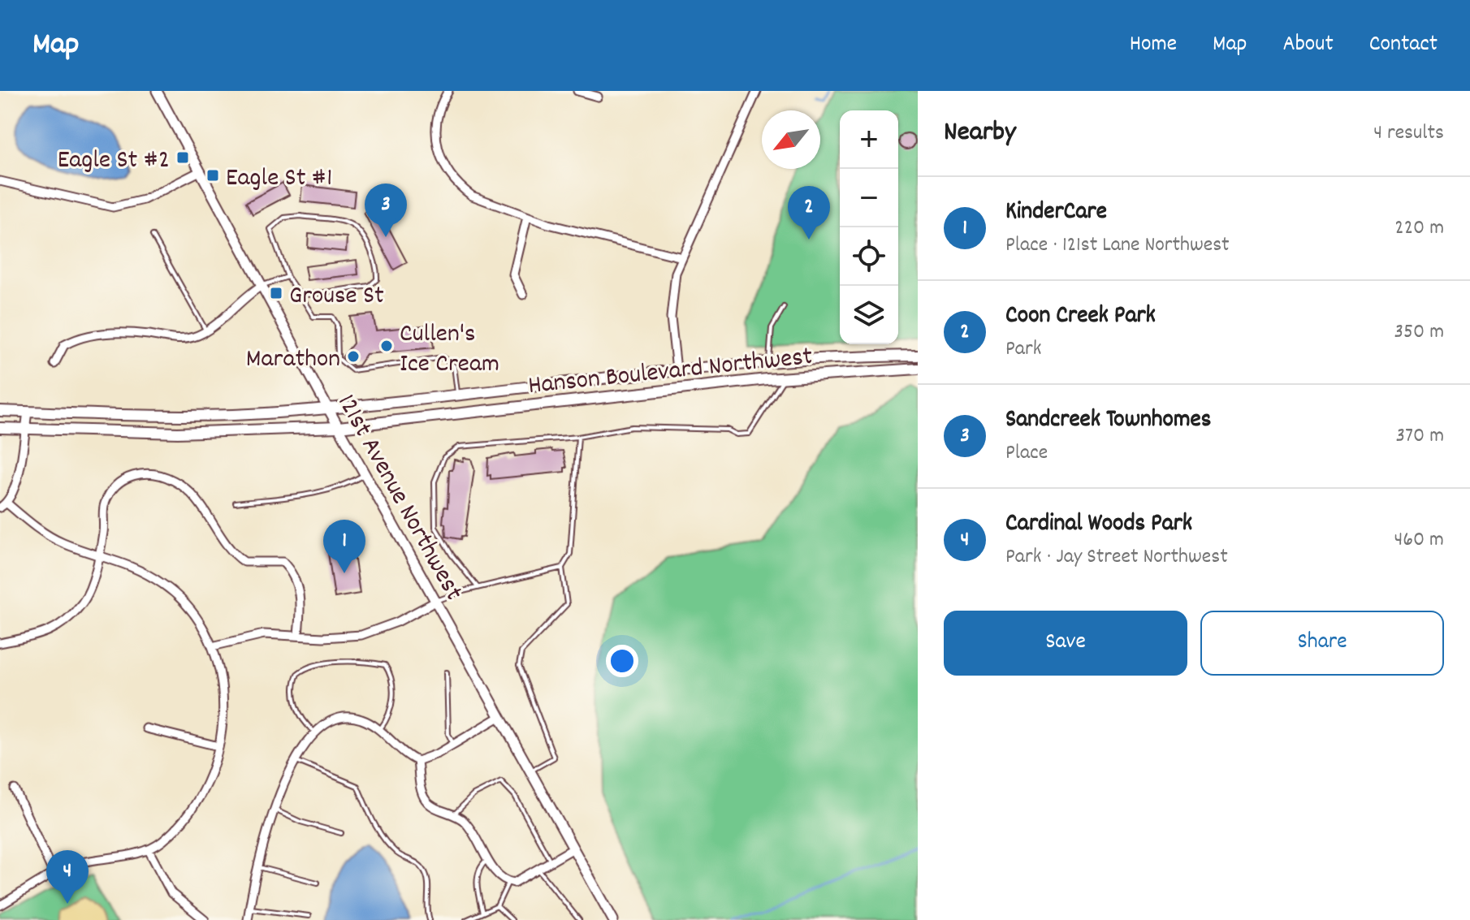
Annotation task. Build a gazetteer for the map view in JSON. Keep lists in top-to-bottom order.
{
  "streets": {
    "main road": ["Hanson Boulevard Northwest"],
    "street": ["121st Avenue Northwest"]
  },
  "crossings": [
    ["Hanson Boulevard Northwest", "121st Avenue Northwest"]
  ],
  "places": {
    "transit": ["Eagle St #2", "Eagle St #1", "Grouse St"],
    "other": ["Cullen's Ice Cream", "Marathon"]
  },
  "north": "bottom left",
  "page": {
    "header": "Map",
    "nav": [
      "Home",
      "Map",
      "About",
      "Contact"
    ],
    "heading": ["Nearby", "4 results"],
    "map_buttons": ["+", "−"],
    "list": [
      {
        "mark": "1",
        "name": "KinderCare",
        "note": "Place · 121st Lane Northwest",
        "value": "220 m"
      },
      {
        "mark": "2",
        "name": "Coon Creek Park",
        "note": "Park",
        "value": "350 m"
      },
      {
        "mark": "3",
        "name": "Sandcreek Townhomes",
        "note": "Place",
        "value": "370 m"
      },
      {
        "mark": "4",
        "name": "Cardinal Woods Park",
        "note": "Park · Jay Street Northwest",
        "value": "460 m"
      }
    ],
    "pins": [
      "3",
      "2",
      "1",
      "4"
    ],
    "buttons": ["Save", "Share"]
  }
}
